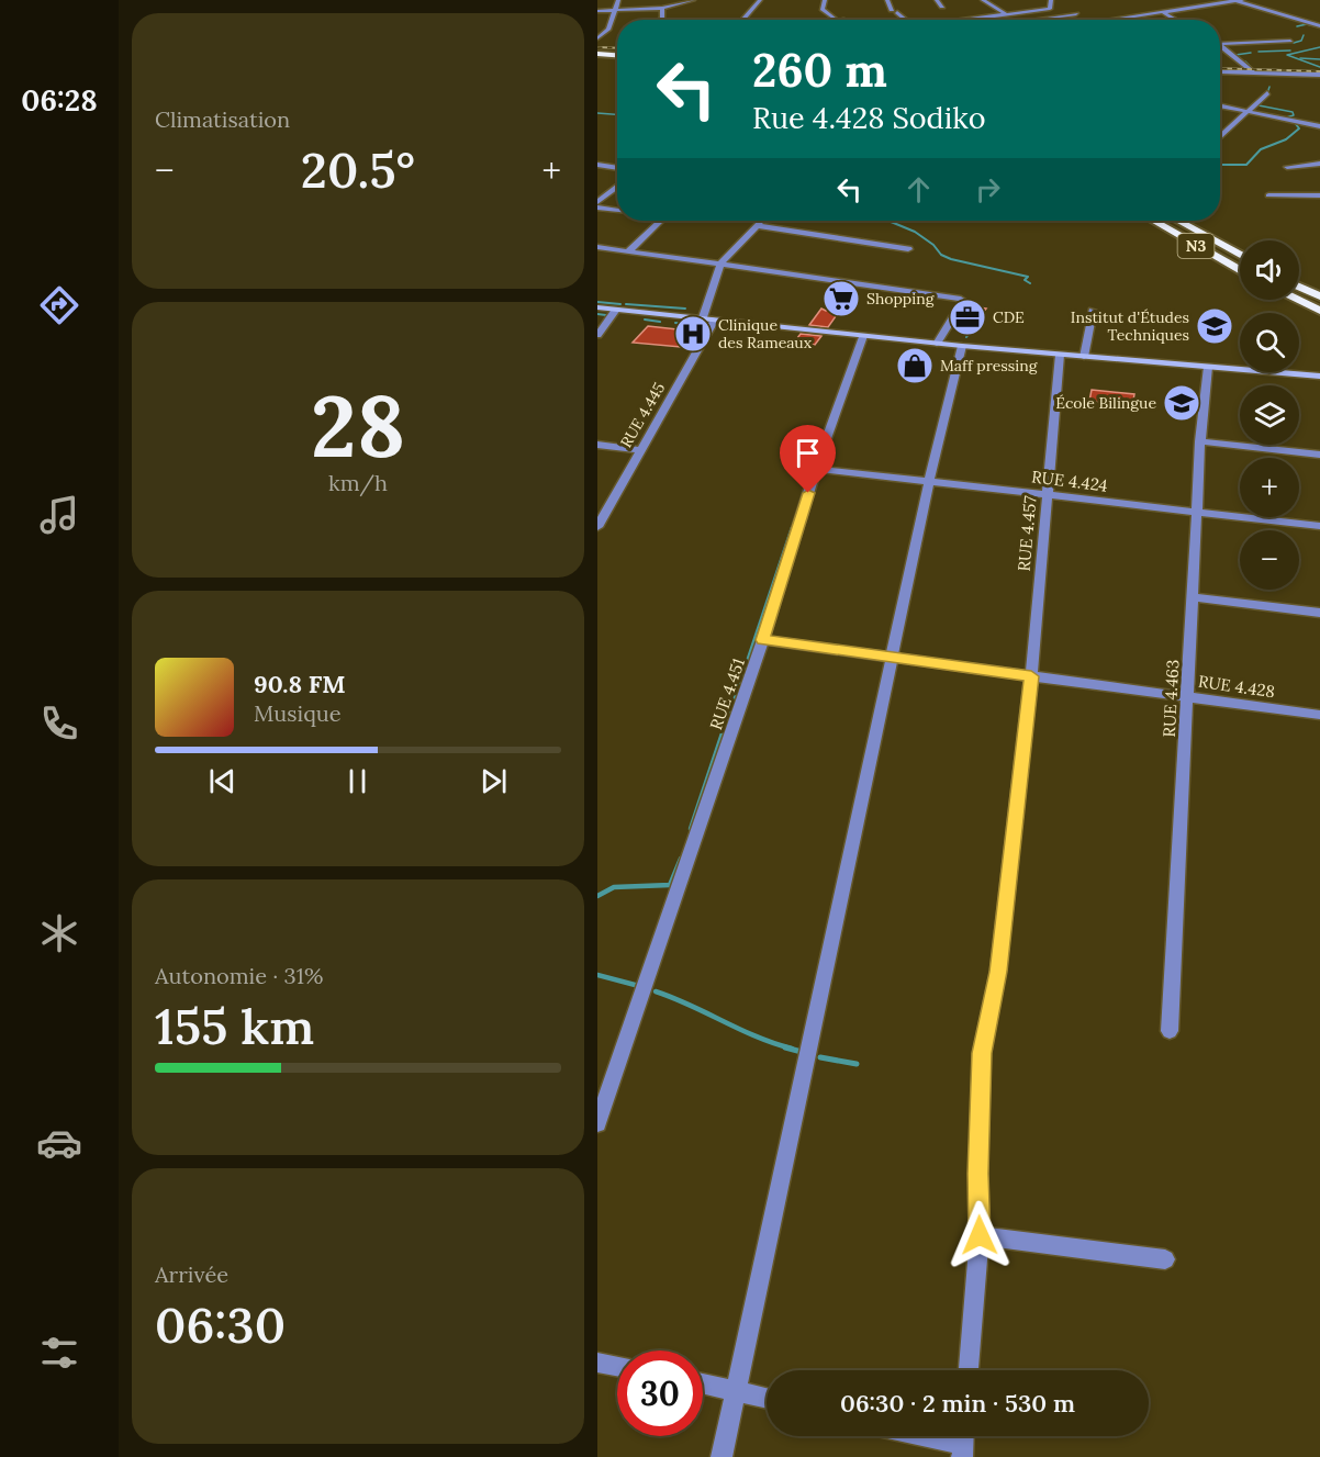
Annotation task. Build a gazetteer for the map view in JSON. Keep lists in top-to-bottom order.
{
  "streets": {
    "highway": ["N3"],
    "street": [
      "RUE 4.445",
      "RUE 4.424",
      "RUE 4.457",
      "RUE 4.428",
      "RUE 4.451",
      "RUE 4.463"
    ]
  },
  "crossings": [
    ["RUE 4.424", "RUE 4.457"],
    ["RUE 4.424", "RUE 4.451"],
    ["RUE 4.424", "RUE 4.463"],
    ["RUE 4.457", "RUE 4.428"],
    ["RUE 4.428", "RUE 4.451"],
    ["RUE 4.428", "RUE 4.463"]
  ],
  "places": {
    "supermarket": ["Shopping"],
    "office": ["CDE"],
    "school or university": ["Institut d'Études Techniques", "École Bilingue"],
    "hospital": ["Clinique des Rameaux"],
    "shop": ["Maff pressing"]
  },
  "page": {
    "tabs": "06:28",
    "tile": [
      "Climatisation",
      ["28", "km/h"],
      ["Autonomie · 31%", "155 km"],
      ["Arrivée", "06:30"]
    ],
    "turn": ["260 m", "Rue 4.428 Sodiko"],
    "heat": ["−", "20.5°", "+"],
    "map_buttons": ["+", "−"],
    "song": ["90.8 FM", "Musique"],
    "limit": "30",
    "trip": "06:30 · 2 min · 530 m"
  }
}
